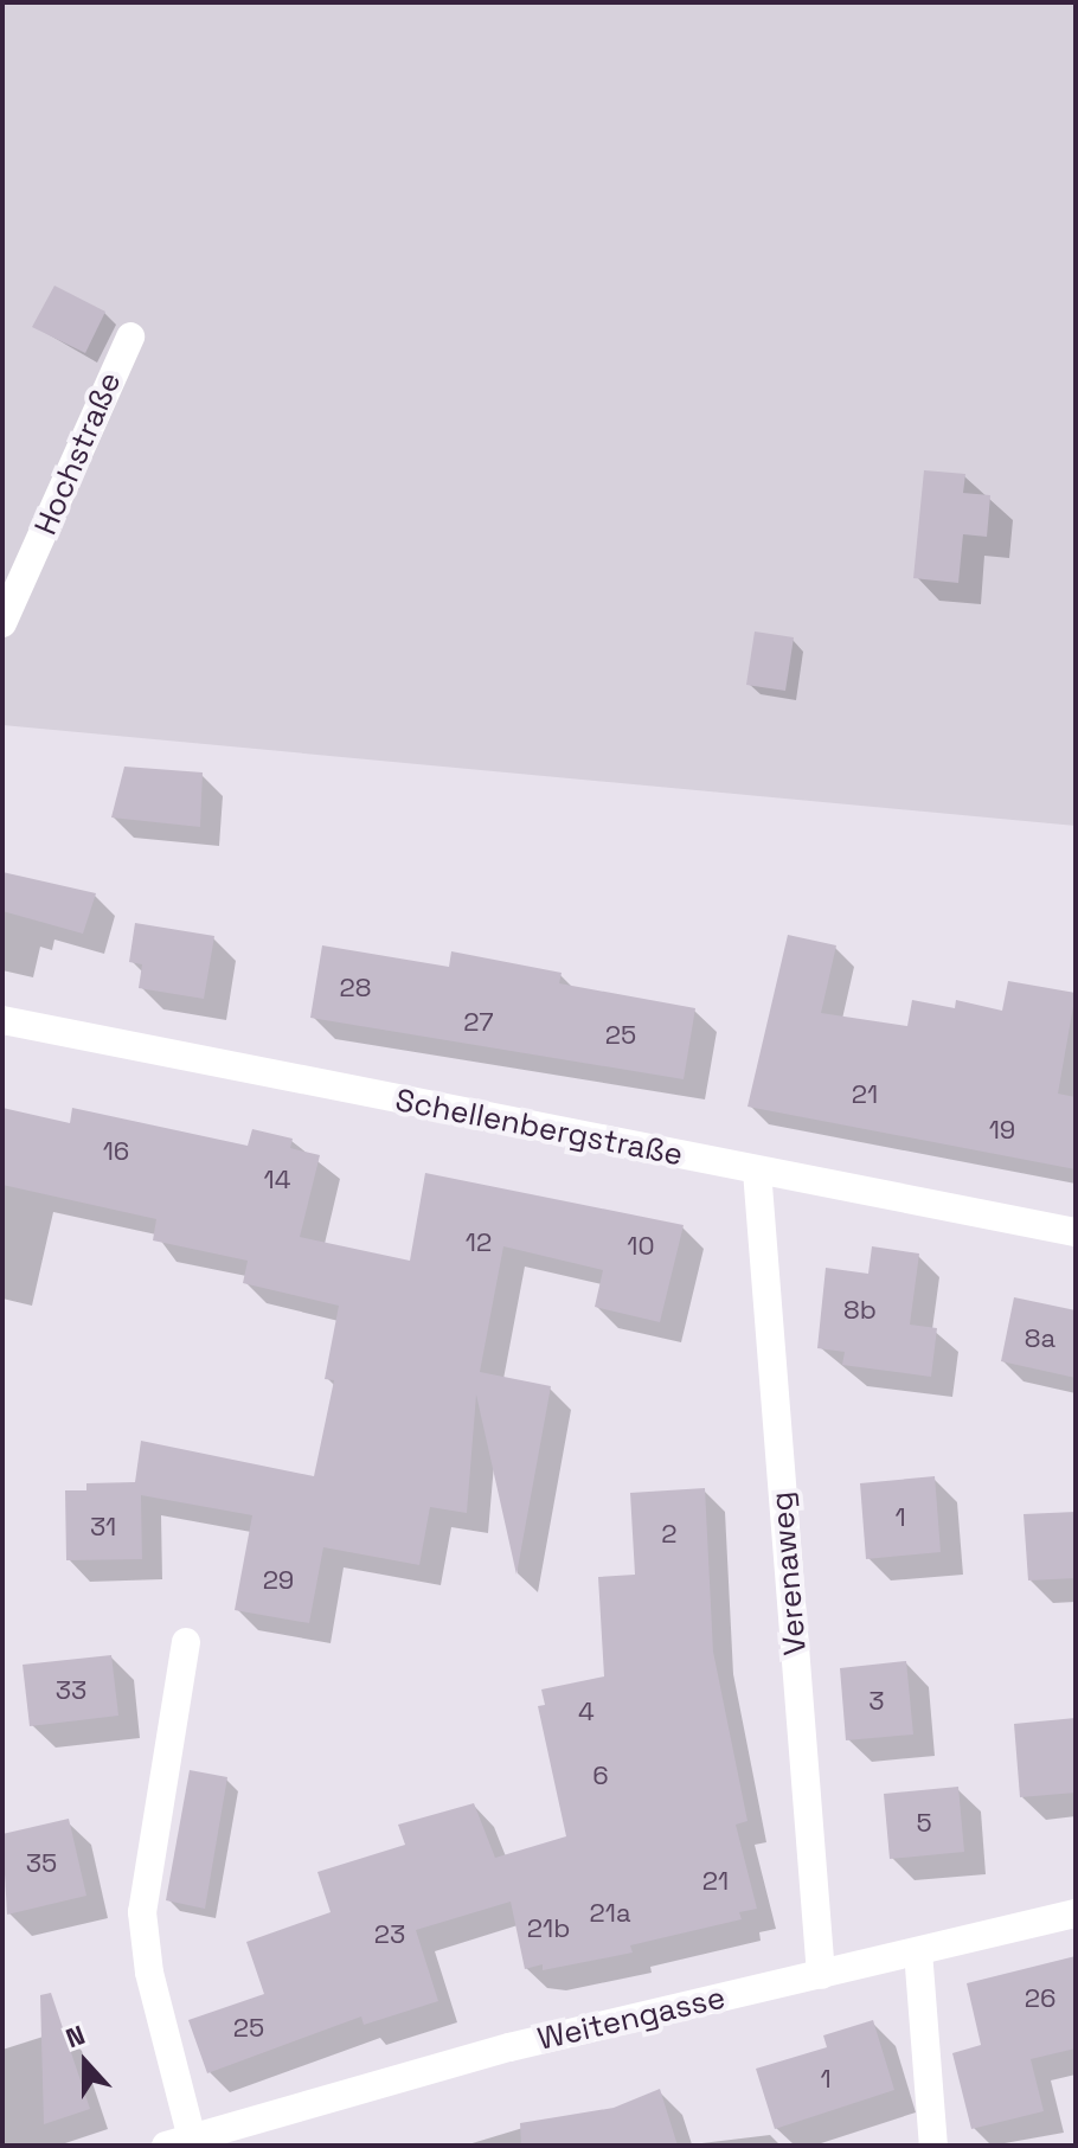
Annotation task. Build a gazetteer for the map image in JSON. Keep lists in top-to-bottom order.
{
  "streets": {
    "street": [
      "Hochstraße",
      "Schellenbergstraße",
      "Verenaweg",
      "Weitengasse"
    ]
  },
  "crossings": [
    ["Schellenbergstraße", "Verenaweg"],
    ["Verenaweg", "Weitengasse"]
  ],
  "house_numbers": [
    "28",
    "27",
    "25",
    "21",
    "19",
    "16",
    "14",
    "12",
    "10",
    "8b",
    "8a",
    "1",
    "31",
    "2",
    "29",
    "33",
    "3",
    "4",
    "6",
    "5",
    "35",
    "21",
    "21a",
    "21b",
    "23",
    "26",
    "25",
    "1"
  ],
  "north": "top"
}
